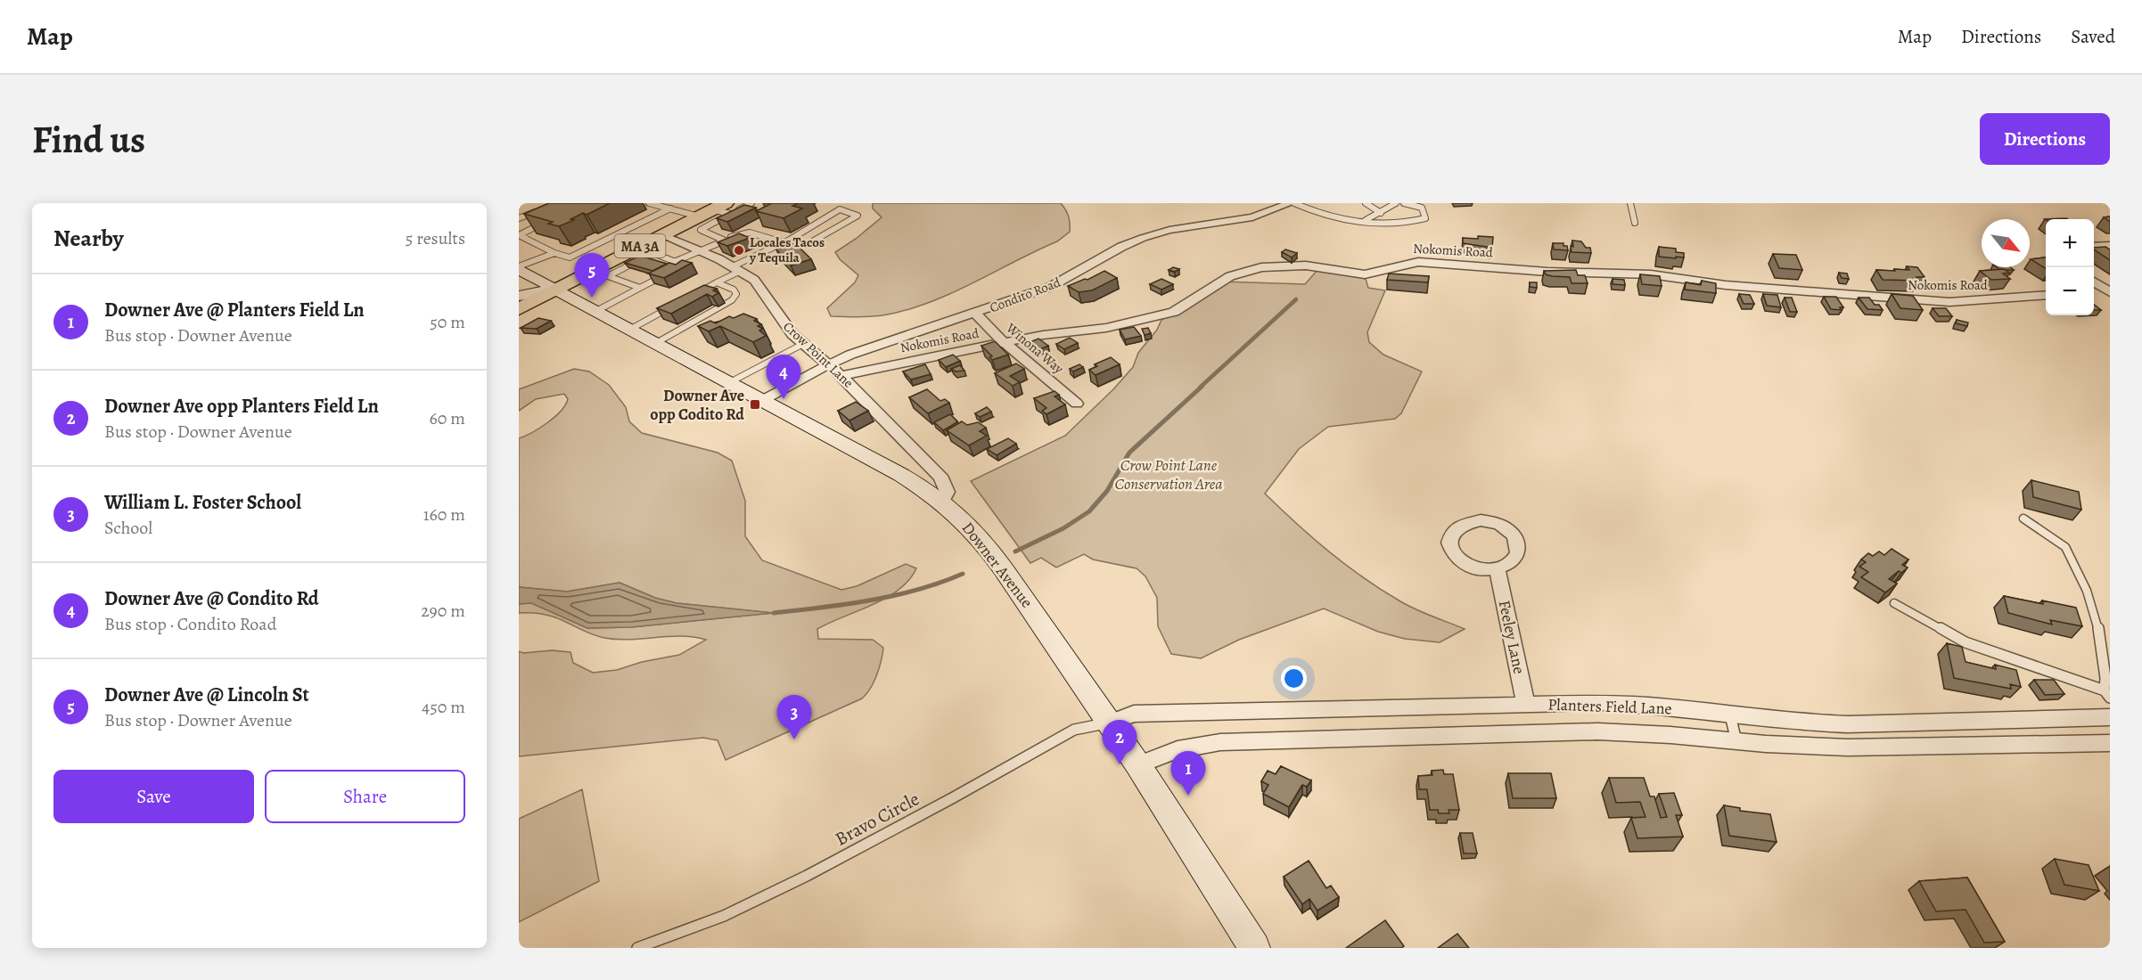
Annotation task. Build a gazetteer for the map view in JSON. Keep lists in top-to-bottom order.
{
  "streets": {
    "main road": ["MA 3A"],
    "street": [
      "Nokomis Road",
      "Condito Road",
      "Winona Way",
      "Crow Point Lane",
      "Downer Avenue",
      "Feeley Lane",
      "Planters Field Lane"
    ],
    "lane": ["Bravo Circle"]
  },
  "crossings": [
    ["MA 3A", "Crow Point Lane"],
    ["MA 3A", "Downer Avenue"],
    ["Nokomis Road", "Winona Way"],
    ["Nokomis Road", "Crow Point Lane"],
    ["Condito Road", "Winona Way"],
    ["Condito Road", "Crow Point Lane"],
    ["Condito Road", "Downer Avenue"],
    ["Crow Point Lane", "Downer Avenue"],
    ["Downer Avenue", "Planters Field Lane"],
    ["Downer Avenue", "Bravo Circle"],
    ["Feeley Lane", "Planters Field Lane"],
    ["Planters Field Lane", "Bravo Circle"]
  ],
  "parks": ["Crow Point Lane Conservation Area"],
  "places": {
    "other": ["Locales Tacos y Tequila"],
    "transit": ["Downer Ave opp Codito Rd"]
  },
  "north": "bottom right",
  "page": {
    "header": "Map",
    "nav": ["Map", "Directions", "Saved"],
    "buttons": [
      "Directions",
      ["Save", "Share"]
    ],
    "title": "Find us",
    "heading": ["Nearby", "5 results"],
    "map_buttons": ["+", "−"],
    "pins": [
      "5",
      "4",
      "3",
      "2",
      "1"
    ],
    "list": [
      {
        "mark": "1",
        "name": "Downer Ave @ Planters Field Ln",
        "note": "Bus stop · Downer Avenue",
        "value": "50 m"
      },
      {
        "mark": "2",
        "name": "Downer Ave opp Planters Field Ln",
        "note": "Bus stop · Downer Avenue",
        "value": "60 m"
      },
      {
        "mark": "3",
        "name": "William L. Foster School",
        "note": "School",
        "value": "160 m"
      },
      {
        "mark": "4",
        "name": "Downer Ave @ Condito Rd",
        "note": "Bus stop · Condito Road",
        "value": "290 m"
      },
      {
        "mark": "5",
        "name": "Downer Ave @ Lincoln St",
        "note": "Bus stop · Downer Avenue",
        "value": "450 m"
      }
    ]
  }
}
